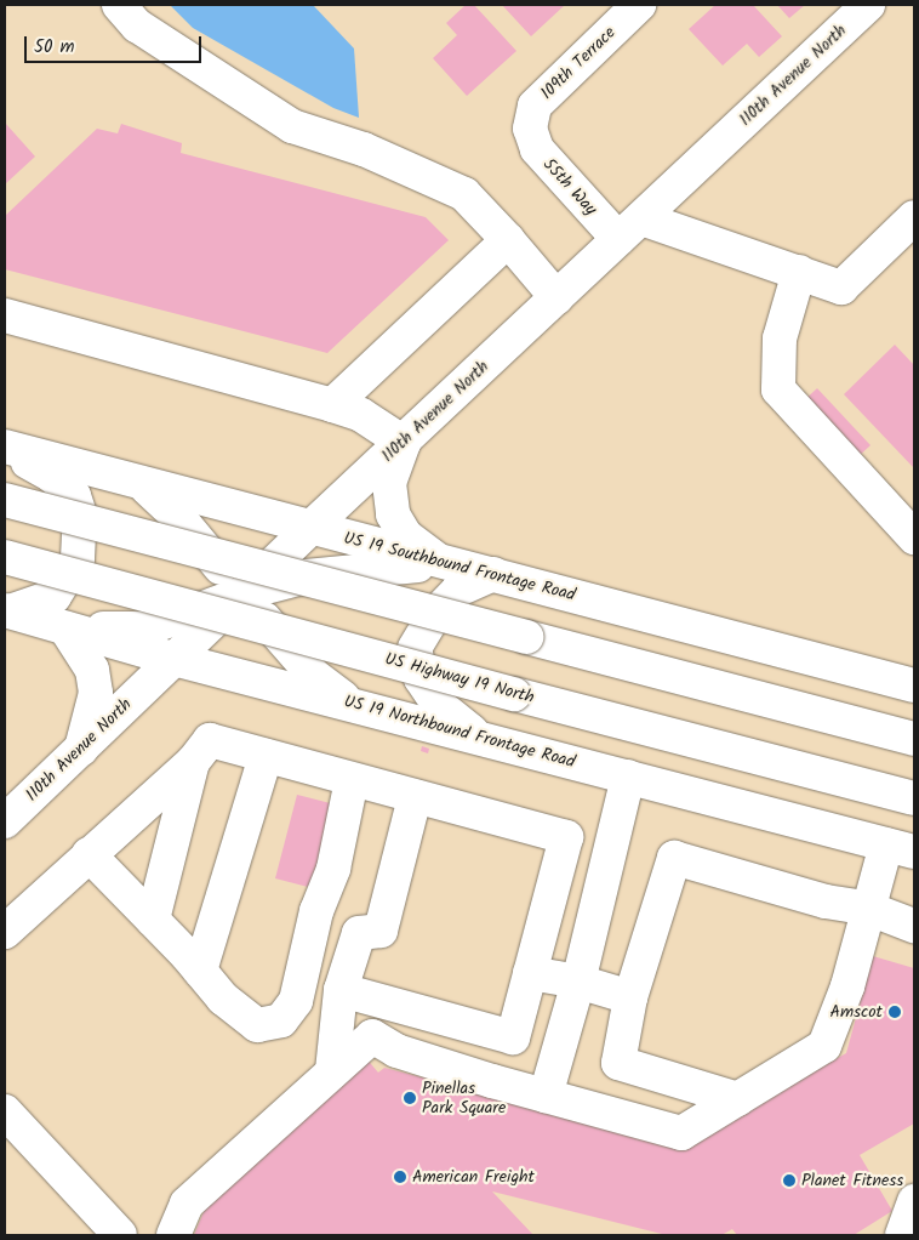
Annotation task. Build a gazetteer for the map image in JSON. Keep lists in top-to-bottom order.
{
  "streets": {
    "main road": [
      "109th Terrace",
      "110th Avenue North",
      "55th Way",
      "US 19 Southbound Frontage Road",
      "US Highway 19 North",
      "US 19 Northbound Frontage Road"
    ]
  },
  "crossings": [
    ["109th Terrace", "55th Way"],
    ["110th Avenue North", "55th Way"],
    ["110th Avenue North", "US 19 Southbound Frontage Road"],
    ["110th Avenue North", "US 19 Northbound Frontage Road"]
  ],
  "places": [
    "Amscot",
    "Pinellas Park Square",
    "American Freight",
    "Planet Fitness"
  ],
  "scale_bar": "50 m"
}
